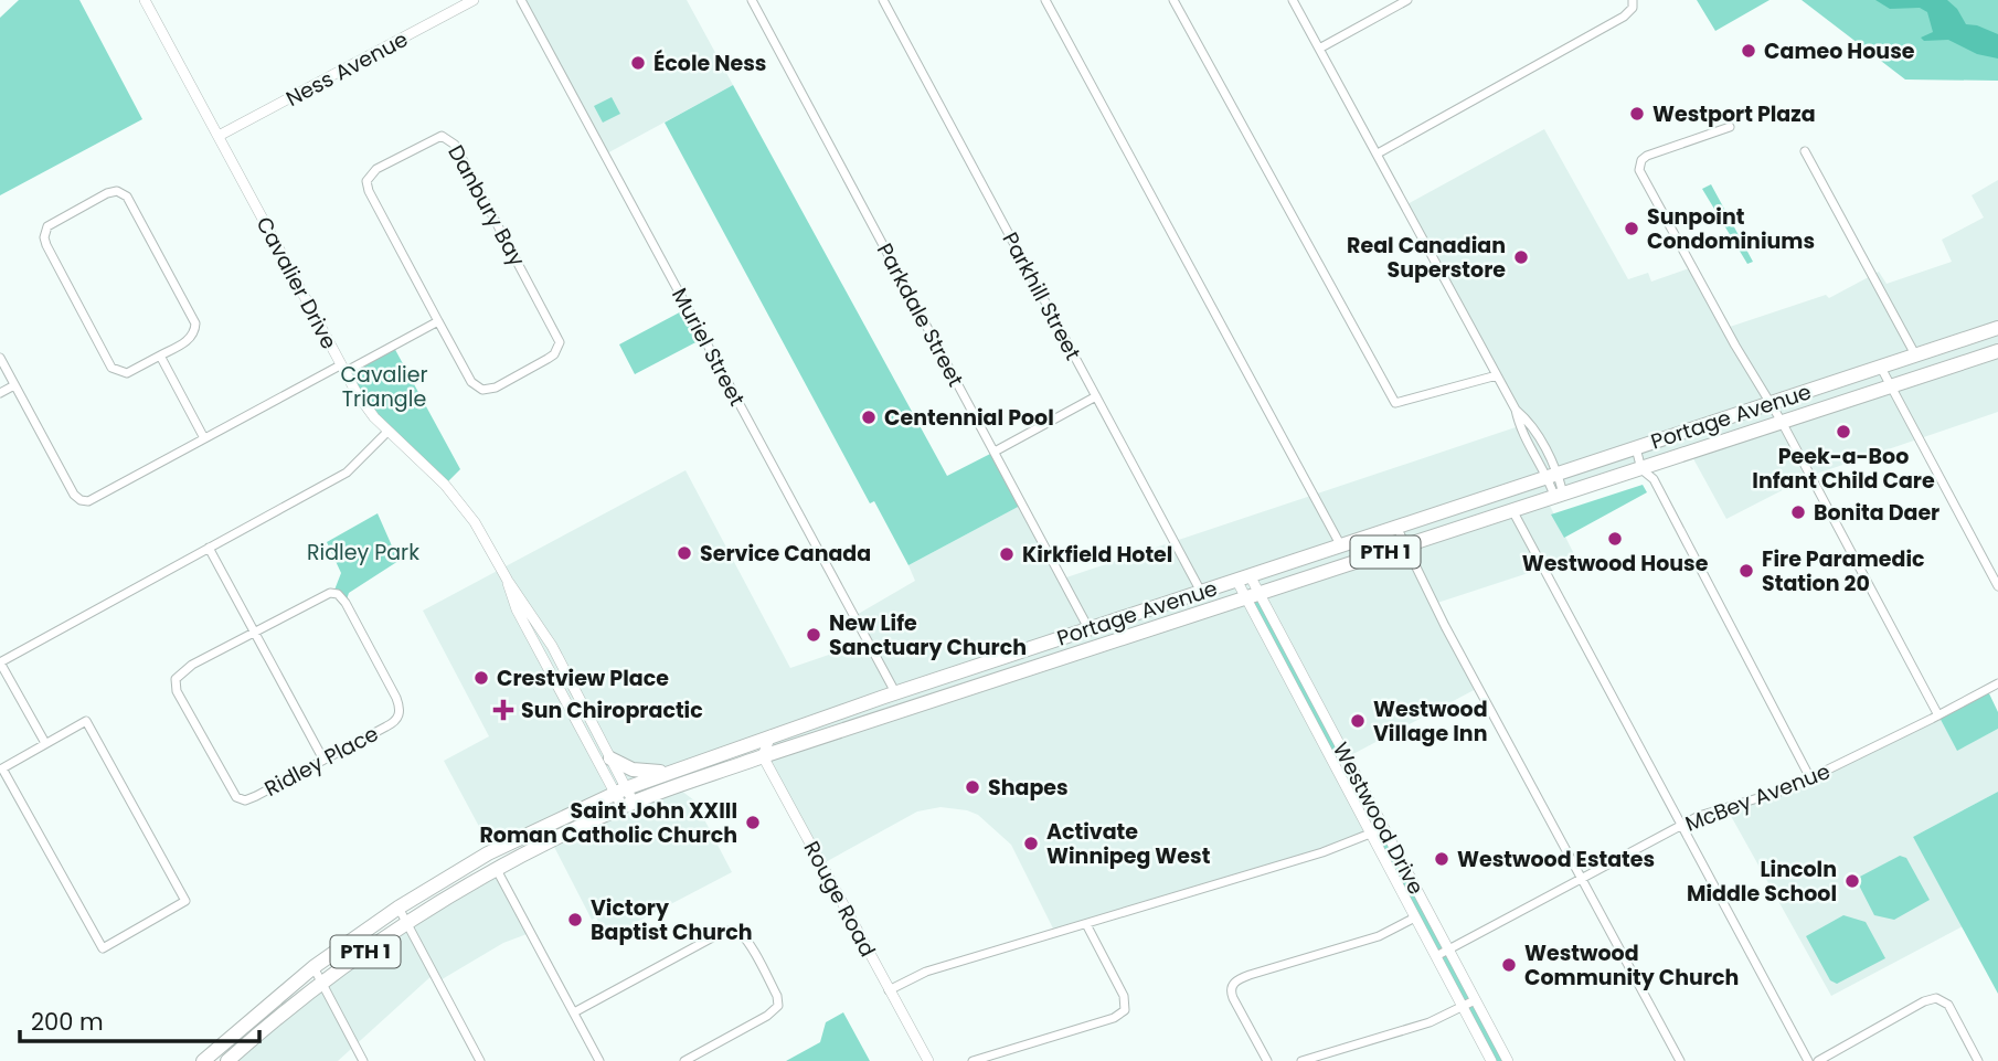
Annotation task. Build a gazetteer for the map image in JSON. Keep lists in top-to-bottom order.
{
  "streets": {
    "highway": ["Portage Avenue", "PTH 1"],
    "street": [
      "Ness Avenue",
      "Danbury Bay",
      "Cavalier Drive",
      "Parkhill Street",
      "Parkdale Street",
      "Muriel Street",
      "Ridley Place",
      "McBey Avenue",
      "Westwood Drive",
      "Rouge Road"
    ]
  },
  "crossings": [
    ["Ness Avenue", "Cavalier Drive"],
    ["Cavalier Drive", "Portage Avenue"],
    ["Parkhill Street", "Portage Avenue"],
    ["Parkdale Street", "Portage Avenue"],
    ["Muriel Street", "Portage Avenue"],
    ["Portage Avenue", "Westwood Drive"],
    ["Portage Avenue", "Rouge Road"],
    ["McBey Avenue", "Westwood Drive"]
  ],
  "parks": ["Cavalier Triangle", "Ridley Park"],
  "places": {
    "other": [
      "Cameo House",
      "École Ness",
      "Westport Plaza",
      "Sunpoint Condominiums",
      "Real Canadian Superstore",
      "Centennial Pool",
      "Peek-a-Boo Infant Child Care",
      "Bonita Daer",
      "Westwood House",
      "Service Canada",
      "Kirkfield Hotel",
      "Fire Paramedic Station 20",
      "New Life Sanctuary Church",
      "Crestview Place",
      "Westwood Village Inn",
      "Shapes",
      "Saint John XXIII Roman Catholic Church",
      "Activate Winnipeg West",
      "Westwood Estates",
      "Lincoln Middle School",
      "Victory Baptist Church",
      "Westwood Community Church"
    ],
    "health": ["Sun Chiropractic"]
  },
  "scale_bar": "200 m"
}
